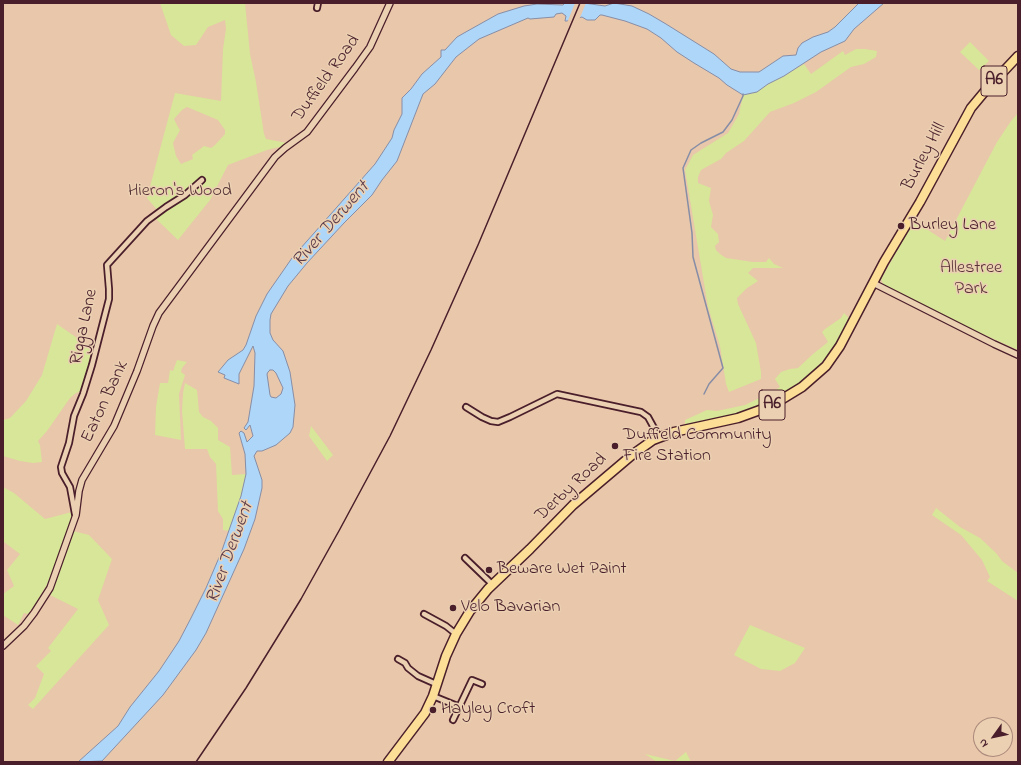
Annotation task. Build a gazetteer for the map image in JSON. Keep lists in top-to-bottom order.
{
  "streets": {
    "highway": ["A6", "Burley Hill", "Derby Road"],
    "street": ["Duffield Road", "Rigga Lane", "Eaton Bank"]
  },
  "crossings": [
    ["Duffield Road", "Eaton Bank"],
    ["Burley Hill", "Derby Road"],
    ["Rigga Lane", "Eaton Bank"]
  ],
  "water": ["River Derwent"],
  "parks": ["Hieron's Wood", "Allestree Park"],
  "places": [
    "Burley Lane",
    "Duffield Community Fire Station",
    "Beware Wet Paint",
    "Velo Bavarian",
    "Hayley Croft"
  ],
  "north": "bottom left"
}
